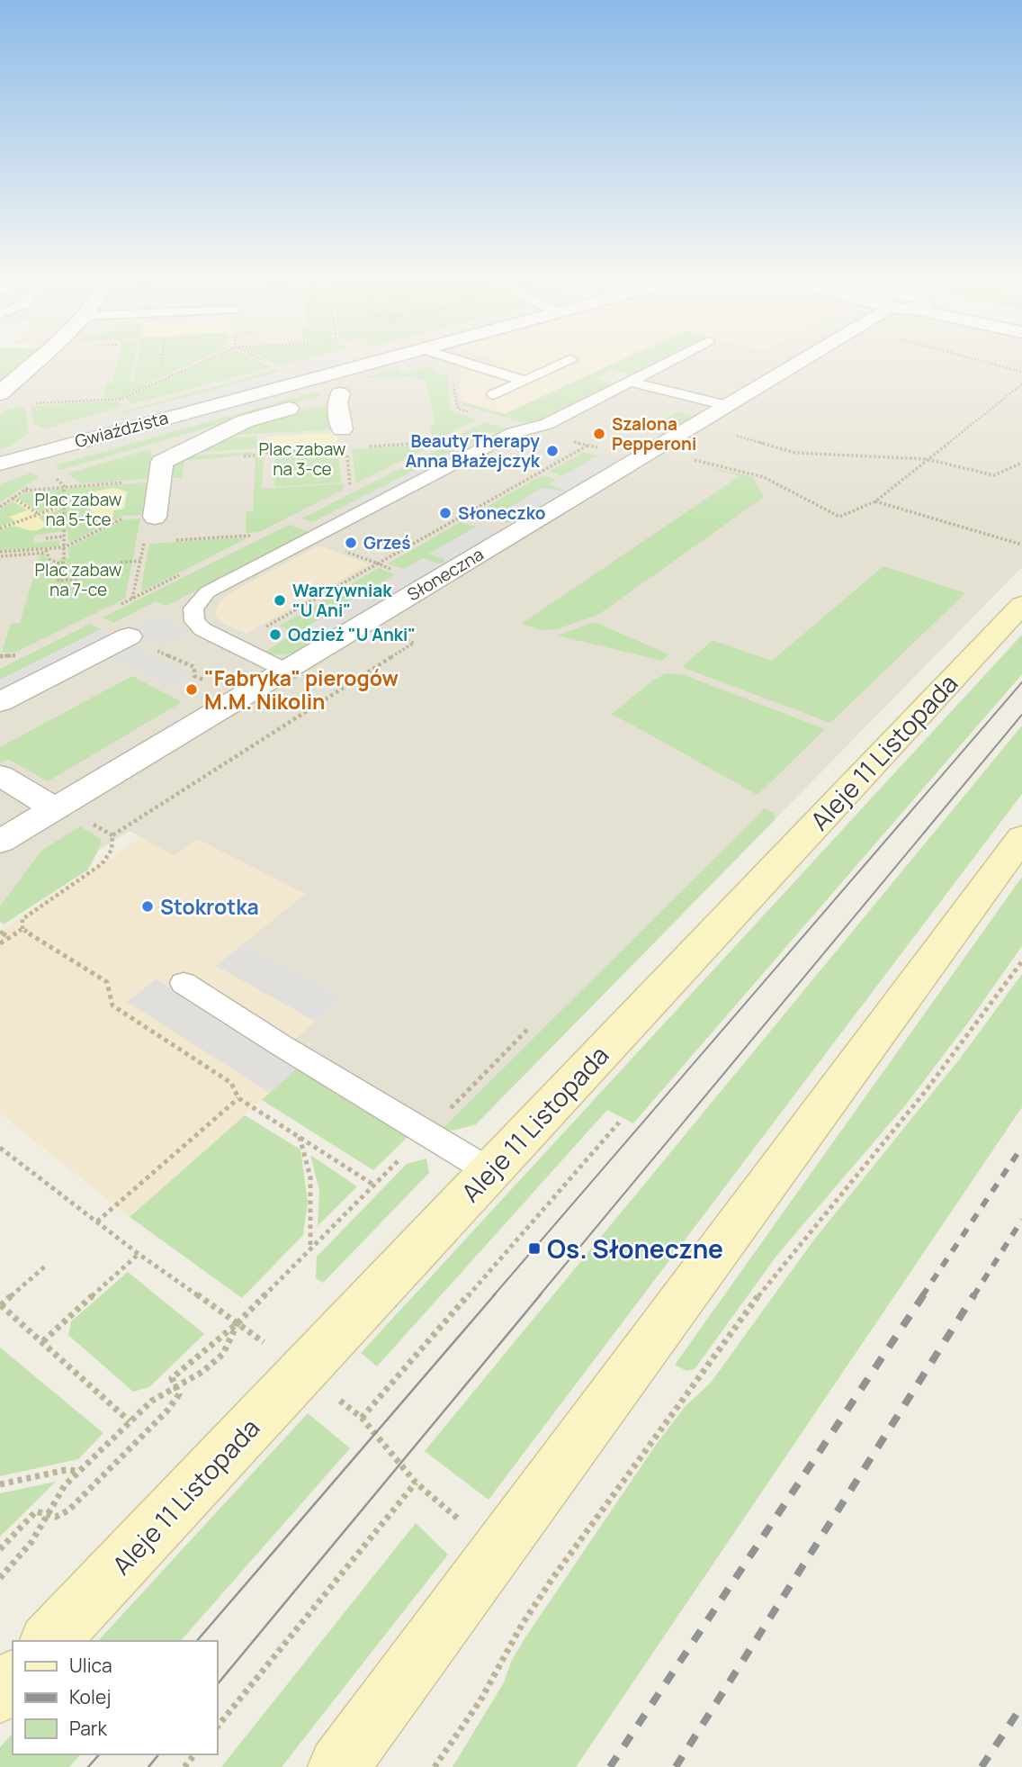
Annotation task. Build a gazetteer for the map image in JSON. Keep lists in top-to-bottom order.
{
  "streets": {
    "main road": ["Aleje 11 Listopada"],
    "street": ["Gwiaździsta", "Słoneczna"]
  },
  "parks": ["Plac zabaw na 3-ce", "Plac zabaw na 5-tce", "Plac zabaw na 7-ce"],
  "places": {
    "other": [
      "Szalona Pepperoni",
      "Beauty Therapy Anna Błażejczyk",
      "Słoneczko",
      "Grześ",
      "Warzywniak \"U Ani\"",
      "Odzież \"U Anki\"",
      "\"Fabryka\" pierogów M.M. Nikolin",
      "Stokrotka"
    ],
    "transit": ["Os. Słoneczne"]
  },
  "legend": ["Ulica", "Kolej", "Park"]
}
